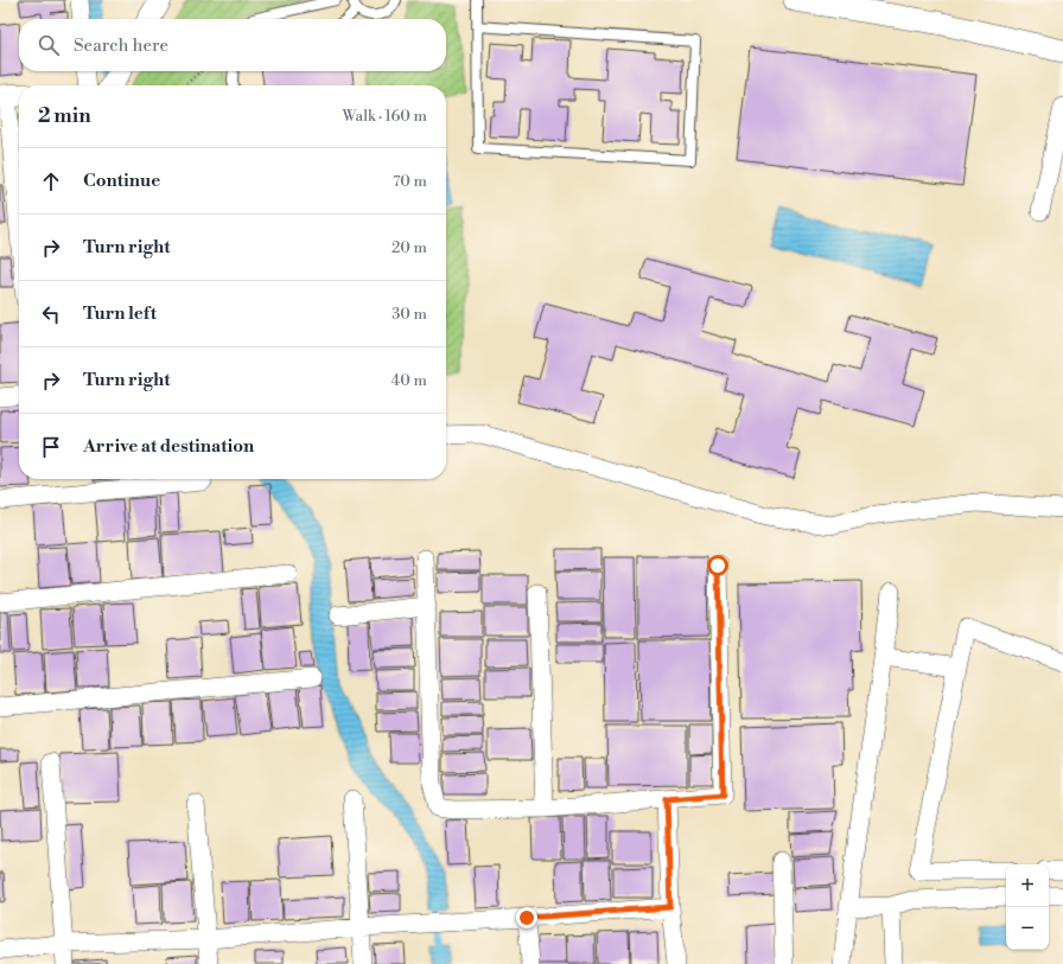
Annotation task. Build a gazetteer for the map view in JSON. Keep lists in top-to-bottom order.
{
  "page": {
    "search": "Search here",
    "heading": ["2 min", "Walk · 160 m"],
    "list": [
      ["Continue", "70 m"],
      ["Turn right", "20 m"],
      ["Turn left", "30 m"],
      ["Turn right", "40 m"],
      "Arrive at destination"
    ],
    "map_buttons": ["+", "−"]
  }
}
